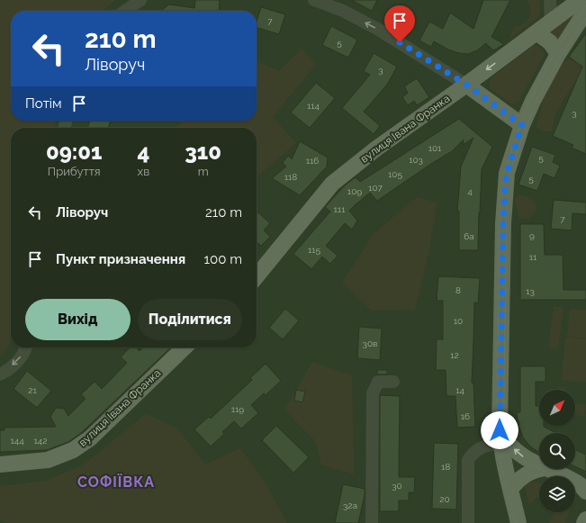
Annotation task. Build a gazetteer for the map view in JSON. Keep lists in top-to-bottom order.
{
  "streets": {
    "main road": ["вулиця Івана Франка"]
  },
  "districts": ["СОФІЇВКА"],
  "house_numbers": [
    "7",
    "5",
    "3",
    "114",
    "3",
    "101",
    "5",
    "103",
    "116",
    "105",
    "118",
    "5",
    "107",
    "109",
    "4",
    "111",
    "7",
    "9",
    "6а",
    "115",
    "11",
    "8",
    "13",
    "10",
    "30в",
    "12",
    "21",
    "14",
    "119",
    "16",
    "144",
    "142",
    "18",
    "30",
    "20",
    "32а"
  ],
  "north": "top right",
  "page": {
    "turn": ["210 m", "Ліворуч"],
    "then": "Потім",
    "eta": [
      "09:01",
      "Прибуття",
      "4",
      "хв",
      "310",
      "m"
    ],
    "list": [
      {
        "name": "Ліворуч",
        "value": "210 m"
      },
      {
        "name": "Пункт призначення",
        "value": "100 m"
      }
    ],
    "buttons": ["Вихід", "Поділитися"]
  }
}
